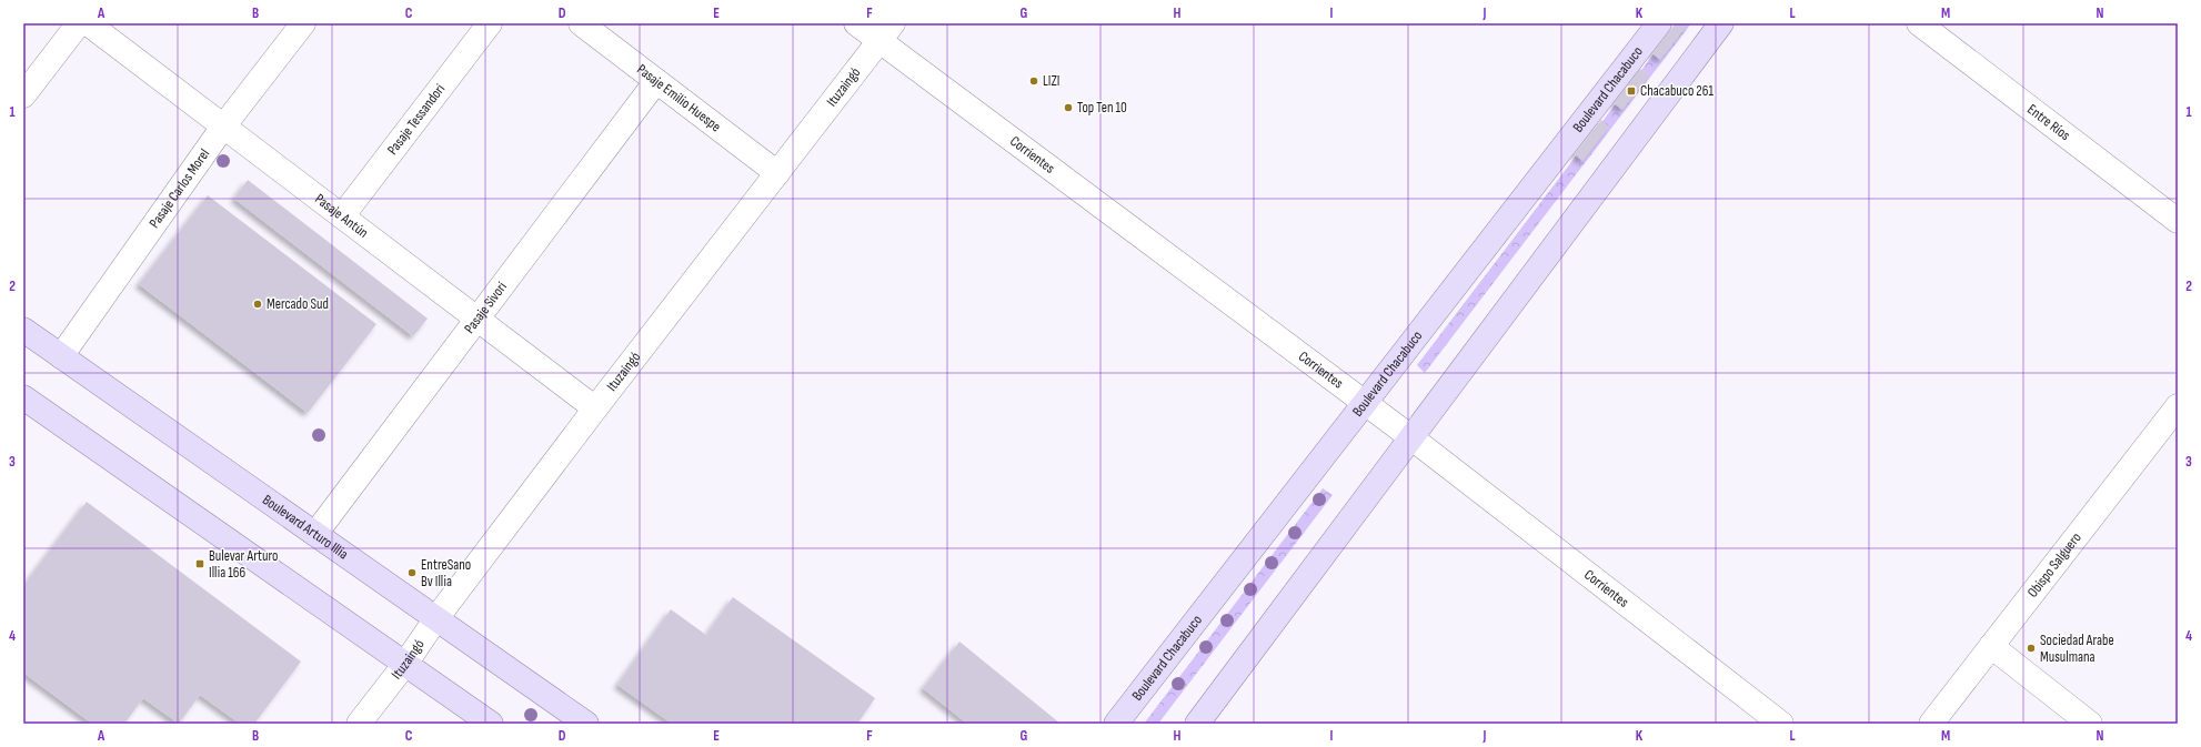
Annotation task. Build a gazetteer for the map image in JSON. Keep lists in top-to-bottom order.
{
  "streets": {
    "main road": ["Boulevard Chacabuco", "Boulevard Arturo Illia"],
    "street": [
      "Ituzaingó",
      "Pasaje Emilio Huespe",
      "Pasaje Tessandori",
      "Entre Ríos",
      "Corrientes",
      "Pasaje Carlos Morel",
      "Pasaje Antún",
      "Pasaje Sivori",
      "Obispo Salguero"
    ]
  },
  "crossings": [
    ["Ituzaingó", "Pasaje Emilio Huespe"],
    ["Ituzaingó", "Corrientes"],
    ["Ituzaingó", "Pasaje Antún"],
    ["Ituzaingó", "Boulevard Arturo Illia"],
    ["Boulevard Chacabuco", "Corrientes"],
    ["Pasaje Emilio Huespe", "Pasaje Sivori"],
    ["Pasaje Tessandori", "Pasaje Antún"],
    ["Pasaje Carlos Morel", "Pasaje Antún"],
    ["Pasaje Carlos Morel", "Boulevard Arturo Illia"],
    ["Pasaje Antún", "Pasaje Sivori"],
    ["Pasaje Sivori", "Boulevard Arturo Illia"]
  ],
  "places": {
    "other": [
      "LIZI",
      "Top Ten 10",
      "Mercado Sud",
      "EntreSano Bv Illia",
      "Sociedad Arabe Musulmana"
    ],
    "transit": ["Chacabuco 261", "Bulevar Arturo Illia 166"]
  },
  "grid": {
    "columns": [
      "A",
      "B",
      "C",
      "D",
      "E",
      "F",
      "G",
      "H",
      "I",
      "J",
      "K",
      "L",
      "M",
      "N"
    ],
    "rows": [
      "1",
      "2",
      "3",
      "4"
    ]
  }
}
